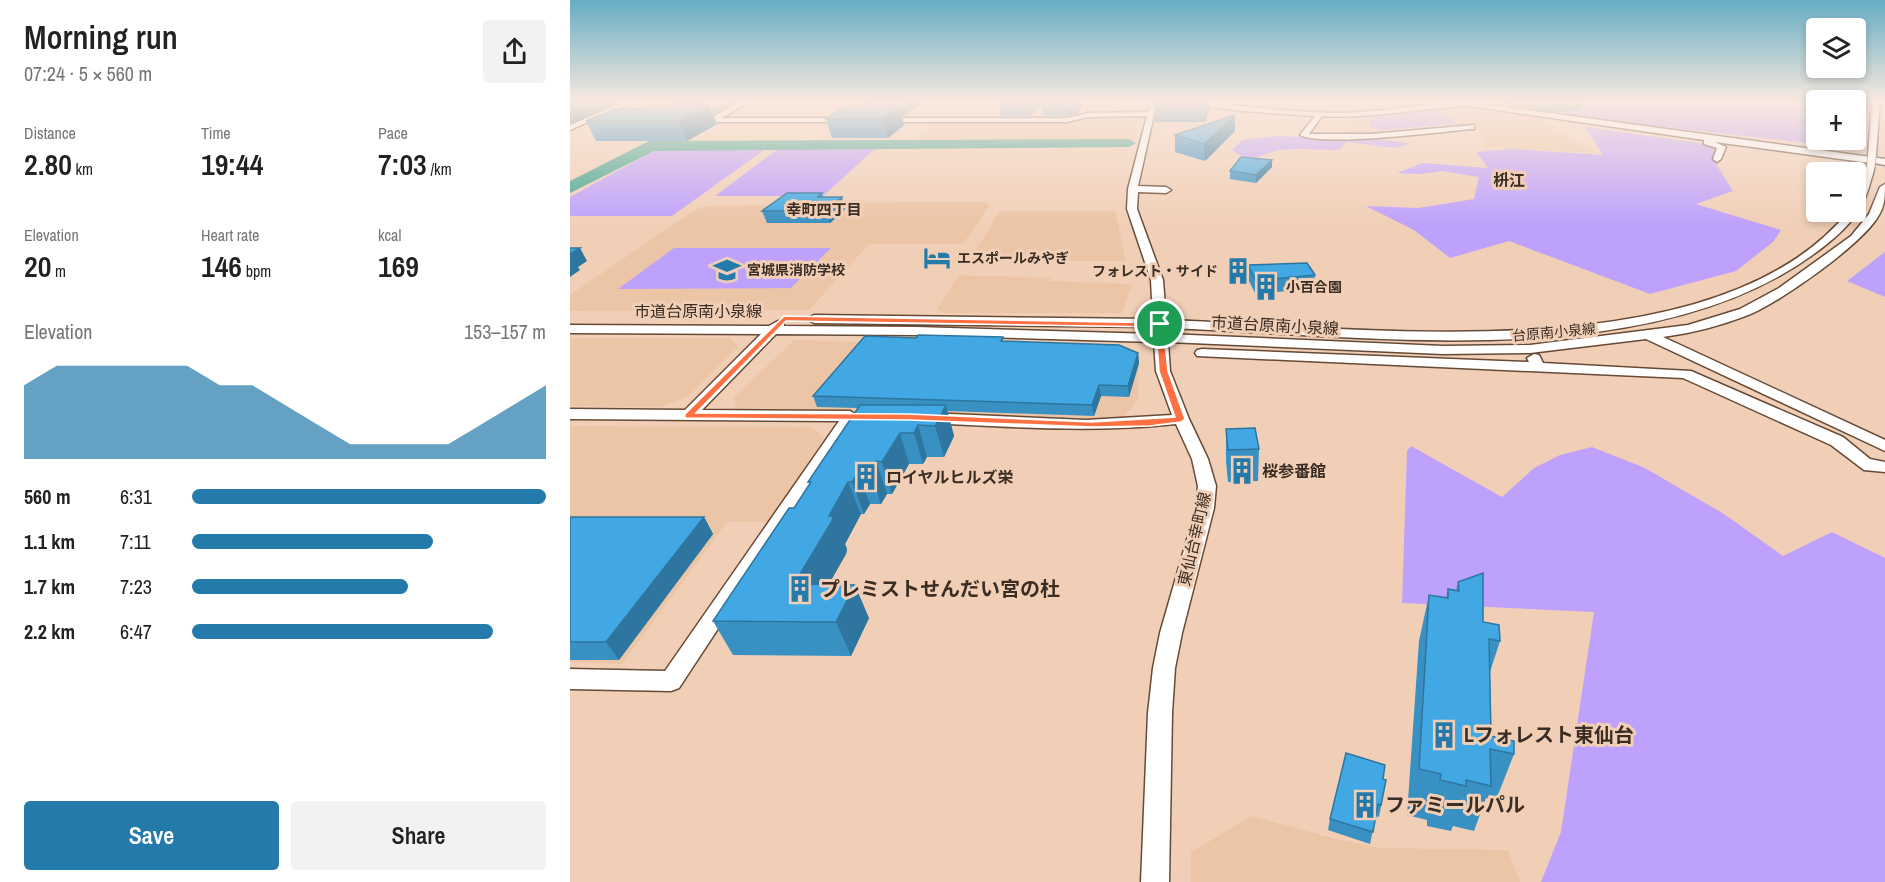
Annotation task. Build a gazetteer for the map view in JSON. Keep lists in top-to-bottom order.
{
  "streets": {
    "street": ["市道台原南小泉線", "台原南小泉線", "東仙台幸町線"]
  },
  "crossings": [
    ["市道台原南小泉線", "台原南小泉線"],
    ["市道台原南小泉線", "東仙台幸町線"]
  ],
  "districts": ["枡江", "幸町四丁目"],
  "places": {
    "hotel": ["エスポールみやぎ"],
    "school or university": ["宮城県消防学校"],
    "building": [
      "フォレスト・サイド",
      "小百合園",
      "桜参番館",
      "ロイヤルヒルズ栄",
      "プレミストせんだい宮の杜",
      "Lフォレスト東仙台",
      "ファミールパル"
    ]
  },
  "page": {
    "heading": ["Morning run", "07:24 · 5 × 560 m"],
    "map_buttons": ["+", "−"],
    "stats": [
      ["Distance", "2.80 km"],
      ["Time", "19:44"],
      ["Pace", "7:03 /km"],
      ["Elevation", "20 m"],
      ["Heart rate", "146 bpm"],
      ["kcal", "169"]
    ],
    "chart": ["Elevation", "153–157 m"],
    "list": [
      {
        "name": "560 m",
        "note": "6:31"
      },
      {
        "name": "1.1 km",
        "note": "7:11"
      },
      {
        "name": "1.7 km",
        "note": "7:23"
      },
      {
        "name": "2.2 km",
        "note": "6:47"
      }
    ],
    "buttons": ["Save", "Share"]
  }
}
